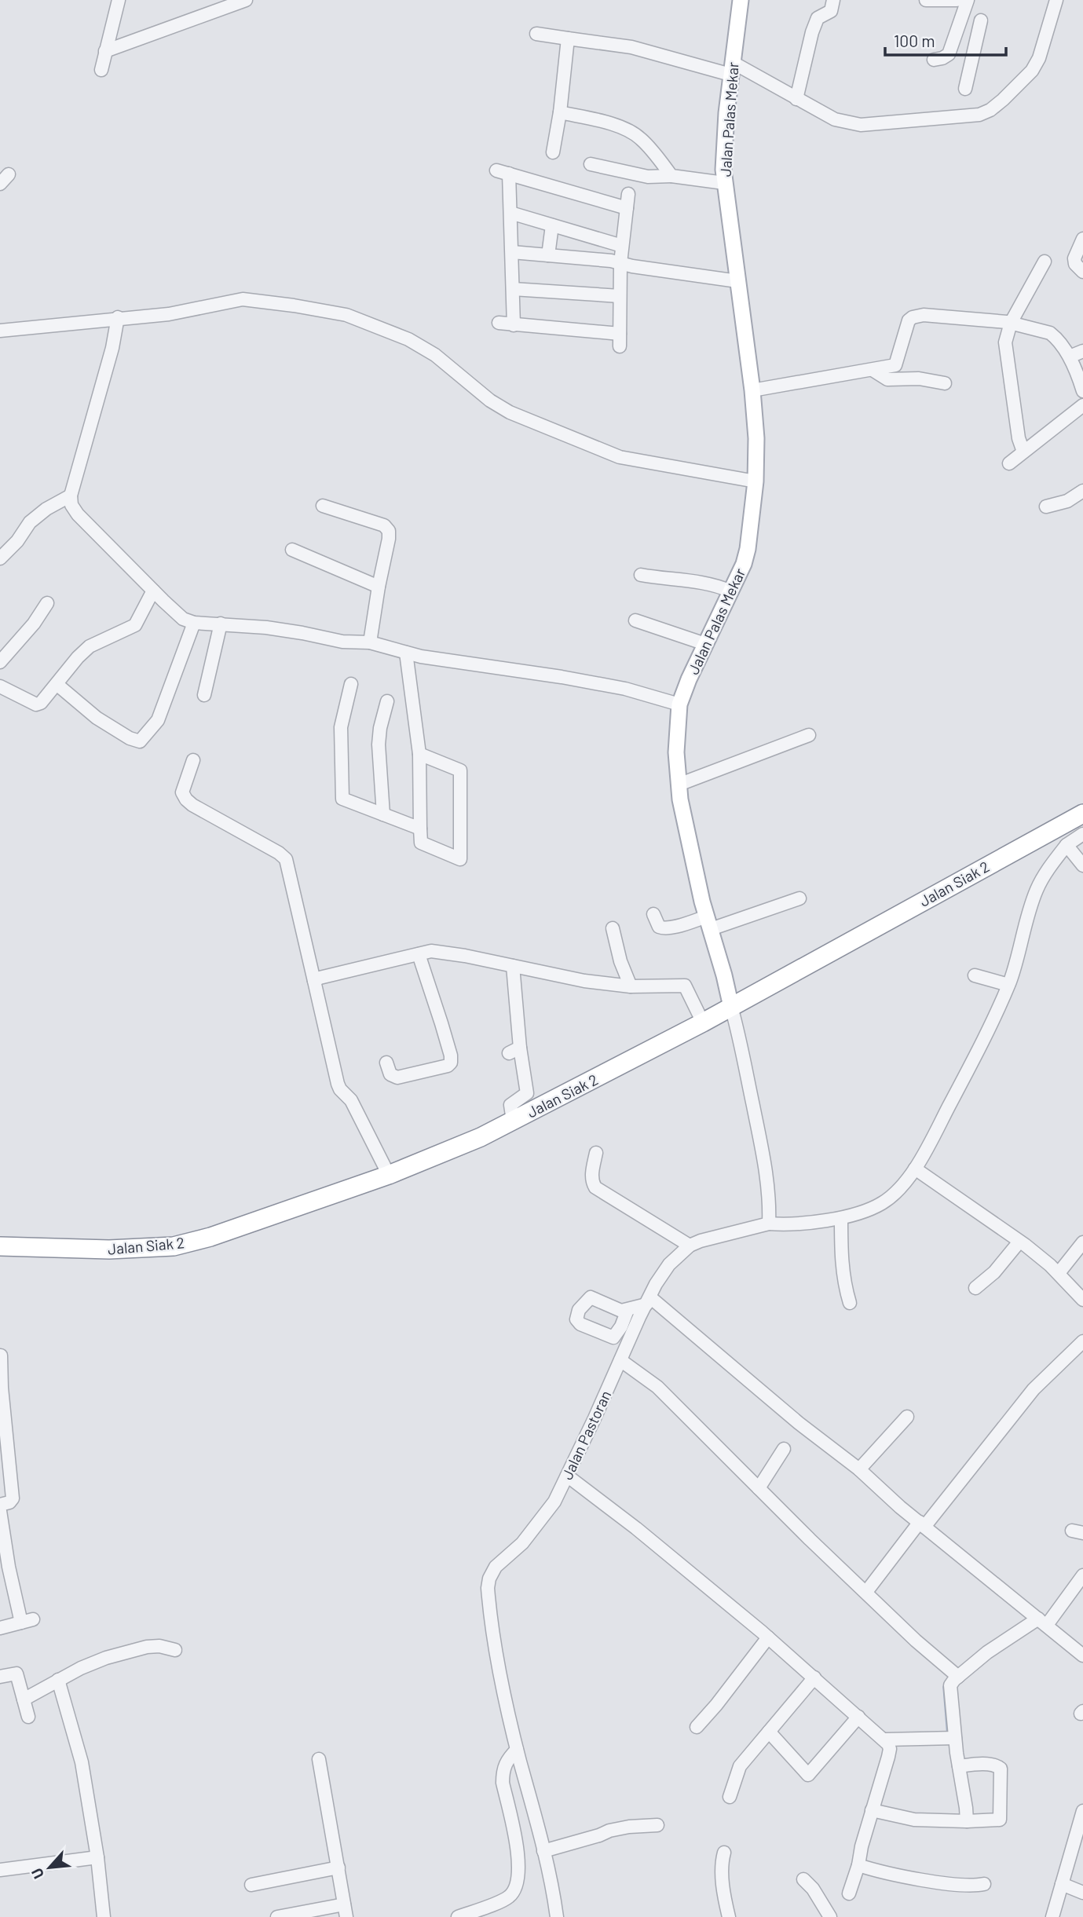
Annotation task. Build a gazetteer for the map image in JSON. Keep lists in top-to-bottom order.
{
  "streets": {
    "highway": ["Jalan Siak 2"],
    "main road": ["Jalan Palas Mekar"],
    "street": ["Jalan Pastoran"]
  },
  "crossings": [
    ["Jalan Palas Mekar", "Jalan Siak 2"]
  ],
  "scale_bar": "100 m",
  "north": "bottom left"
}
